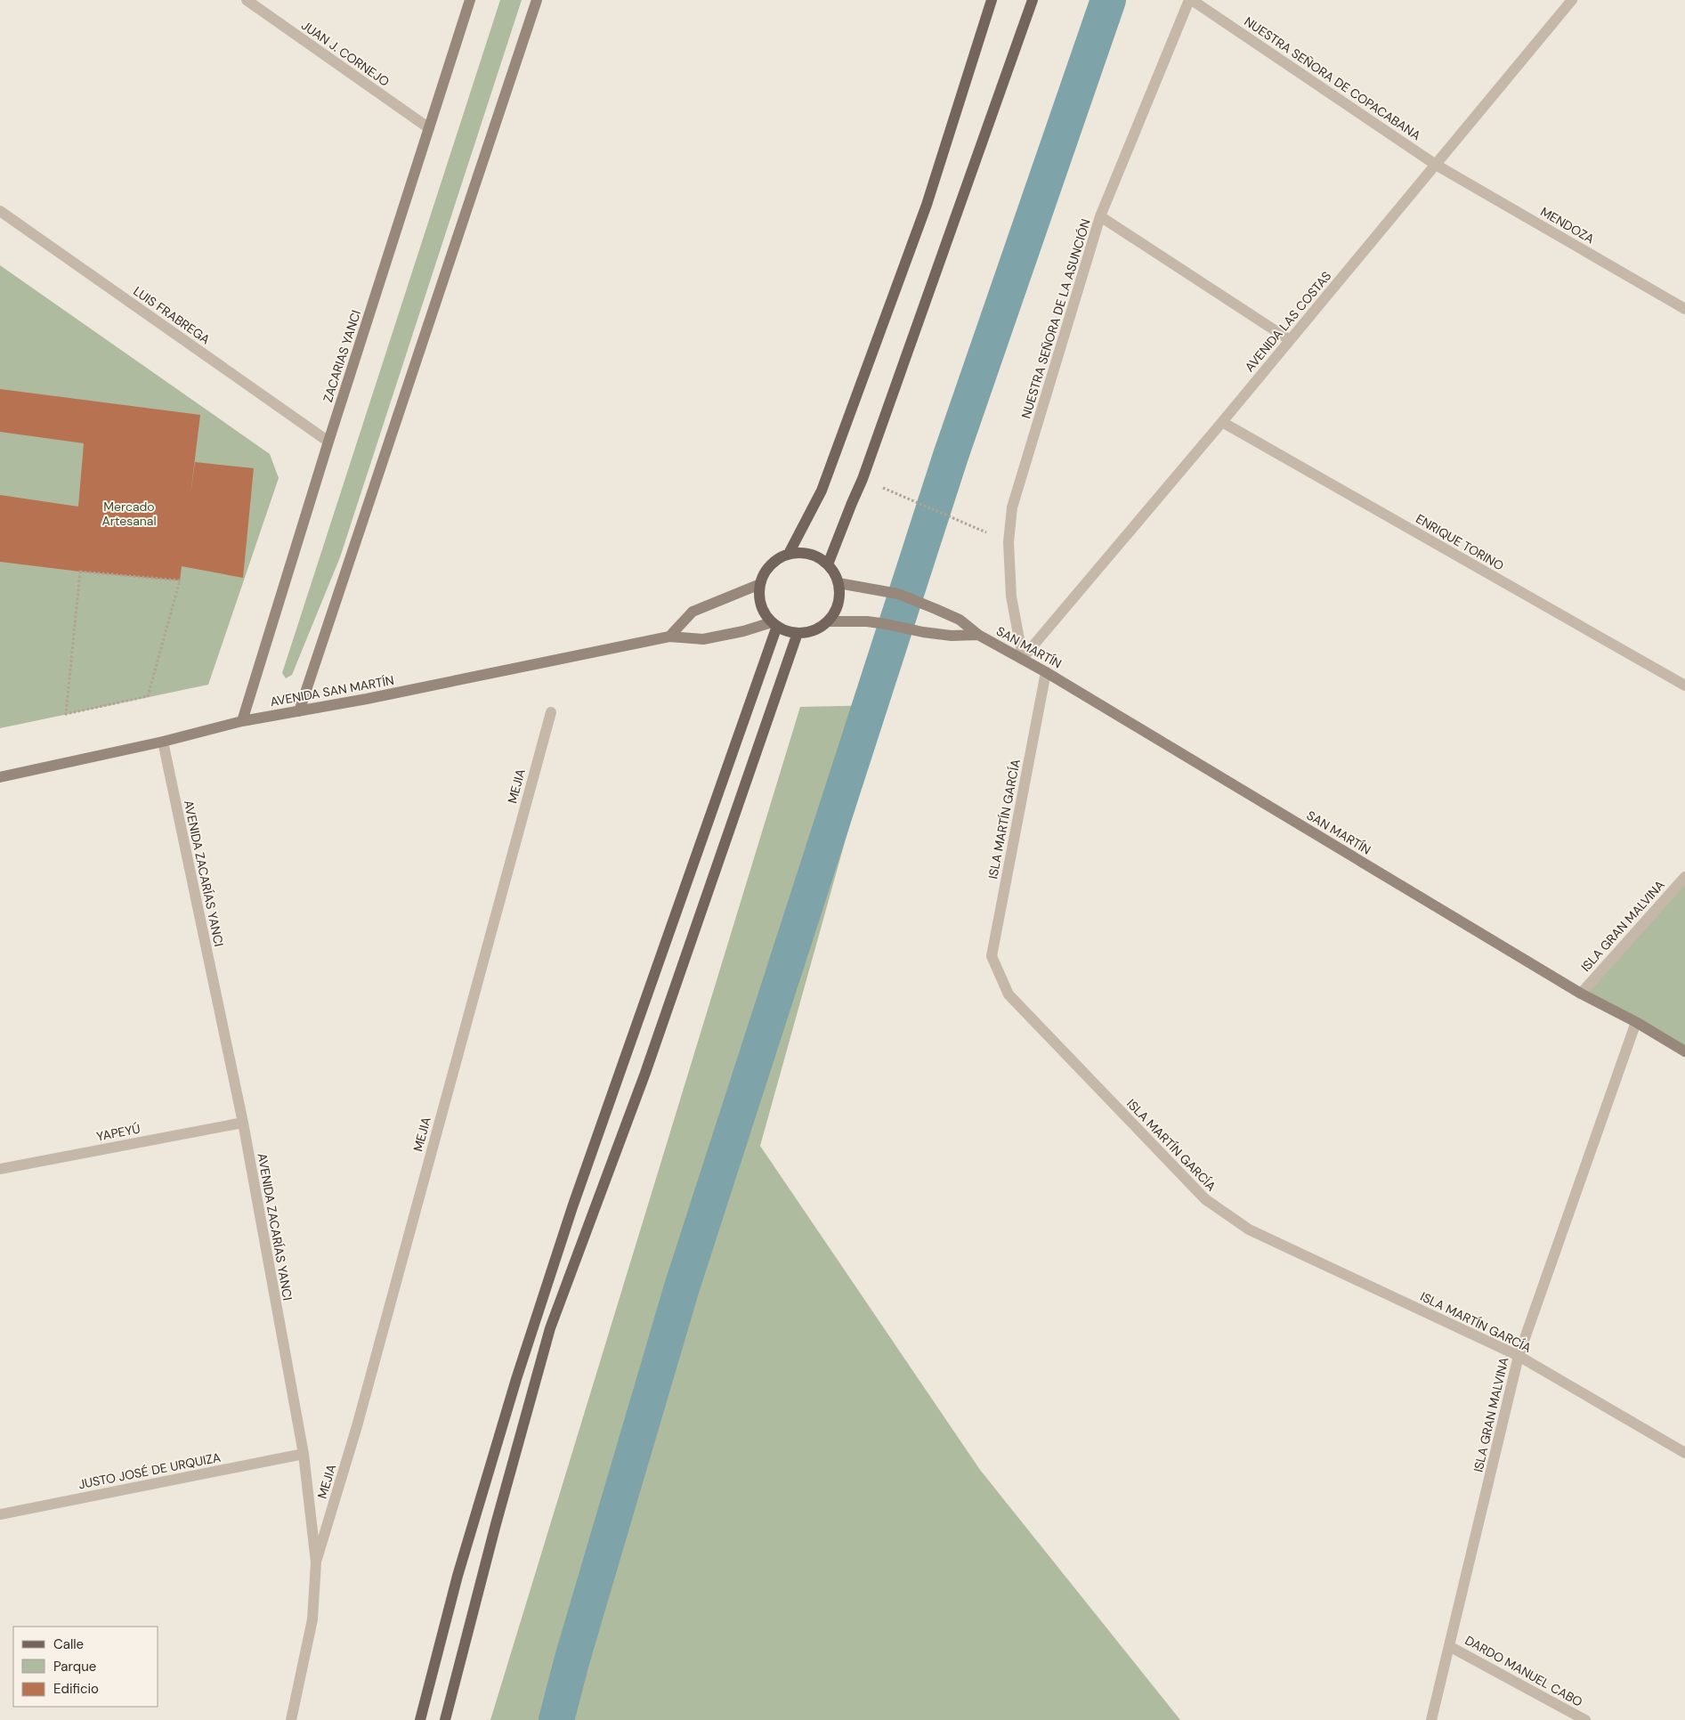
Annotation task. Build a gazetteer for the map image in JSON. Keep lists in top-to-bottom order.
{
  "streets": {
    "main road": ["ZACARIAS YANCI", "SAN MARTÍN", "AVENIDA SAN MARTÍN"],
    "street": [
      "JUAN J. CORNEJO",
      "NUESTRA SEÑORA DE COPACABANA",
      "MENDOZA",
      "LUIS FRABREGA",
      "NUESTRA SEÑORA DE LA ASUNCIÓN",
      "AVENIDA LAS COSTAS",
      "ENRIQUE TORINO",
      "MEJIA",
      "ISLA MARTÍN GARCÍA",
      "AVENIDA ZACARÍAS YANCI",
      "ISLA GRAN MALVINA",
      "YAPEYÚ",
      "JUSTO JOSÉ DE URQUIZA",
      "DARDO MANUEL CABO"
    ]
  },
  "crossings": [
    ["JUAN J. CORNEJO", "ZACARIAS YANCI"],
    ["NUESTRA SEÑORA DE COPACABANA", "MENDOZA"],
    ["NUESTRA SEÑORA DE COPACABANA", "NUESTRA SEÑORA DE LA ASUNCIÓN"],
    ["NUESTRA SEÑORA DE COPACABANA", "AVENIDA LAS COSTAS"],
    ["MENDOZA", "AVENIDA LAS COSTAS"],
    ["LUIS FRABREGA", "ZACARIAS YANCI"],
    ["NUESTRA SEÑORA DE LA ASUNCIÓN", "AVENIDA LAS COSTAS"],
    ["NUESTRA SEÑORA DE LA ASUNCIÓN", "SAN MARTÍN"],
    ["AVENIDA LAS COSTAS", "ENRIQUE TORINO"],
    ["AVENIDA LAS COSTAS", "SAN MARTÍN"],
    ["ZACARIAS YANCI", "AVENIDA SAN MARTÍN"],
    ["SAN MARTÍN", "AVENIDA SAN MARTÍN"],
    ["SAN MARTÍN", "ISLA MARTÍN GARCÍA"],
    ["SAN MARTÍN", "ISLA GRAN MALVINA"],
    ["AVENIDA SAN MARTÍN", "AVENIDA ZACARÍAS YANCI"],
    ["MEJIA", "AVENIDA ZACARÍAS YANCI"],
    ["ISLA MARTÍN GARCÍA", "ISLA GRAN MALVINA"],
    ["AVENIDA ZACARÍAS YANCI", "YAPEYÚ"],
    ["AVENIDA ZACARÍAS YANCI", "JUSTO JOSÉ DE URQUIZA"],
    ["ISLA GRAN MALVINA", "DARDO MANUEL CABO"]
  ],
  "parks": ["Mercado Artesanal"],
  "legend": ["Calle", "Parque", "Edificio"]
}
